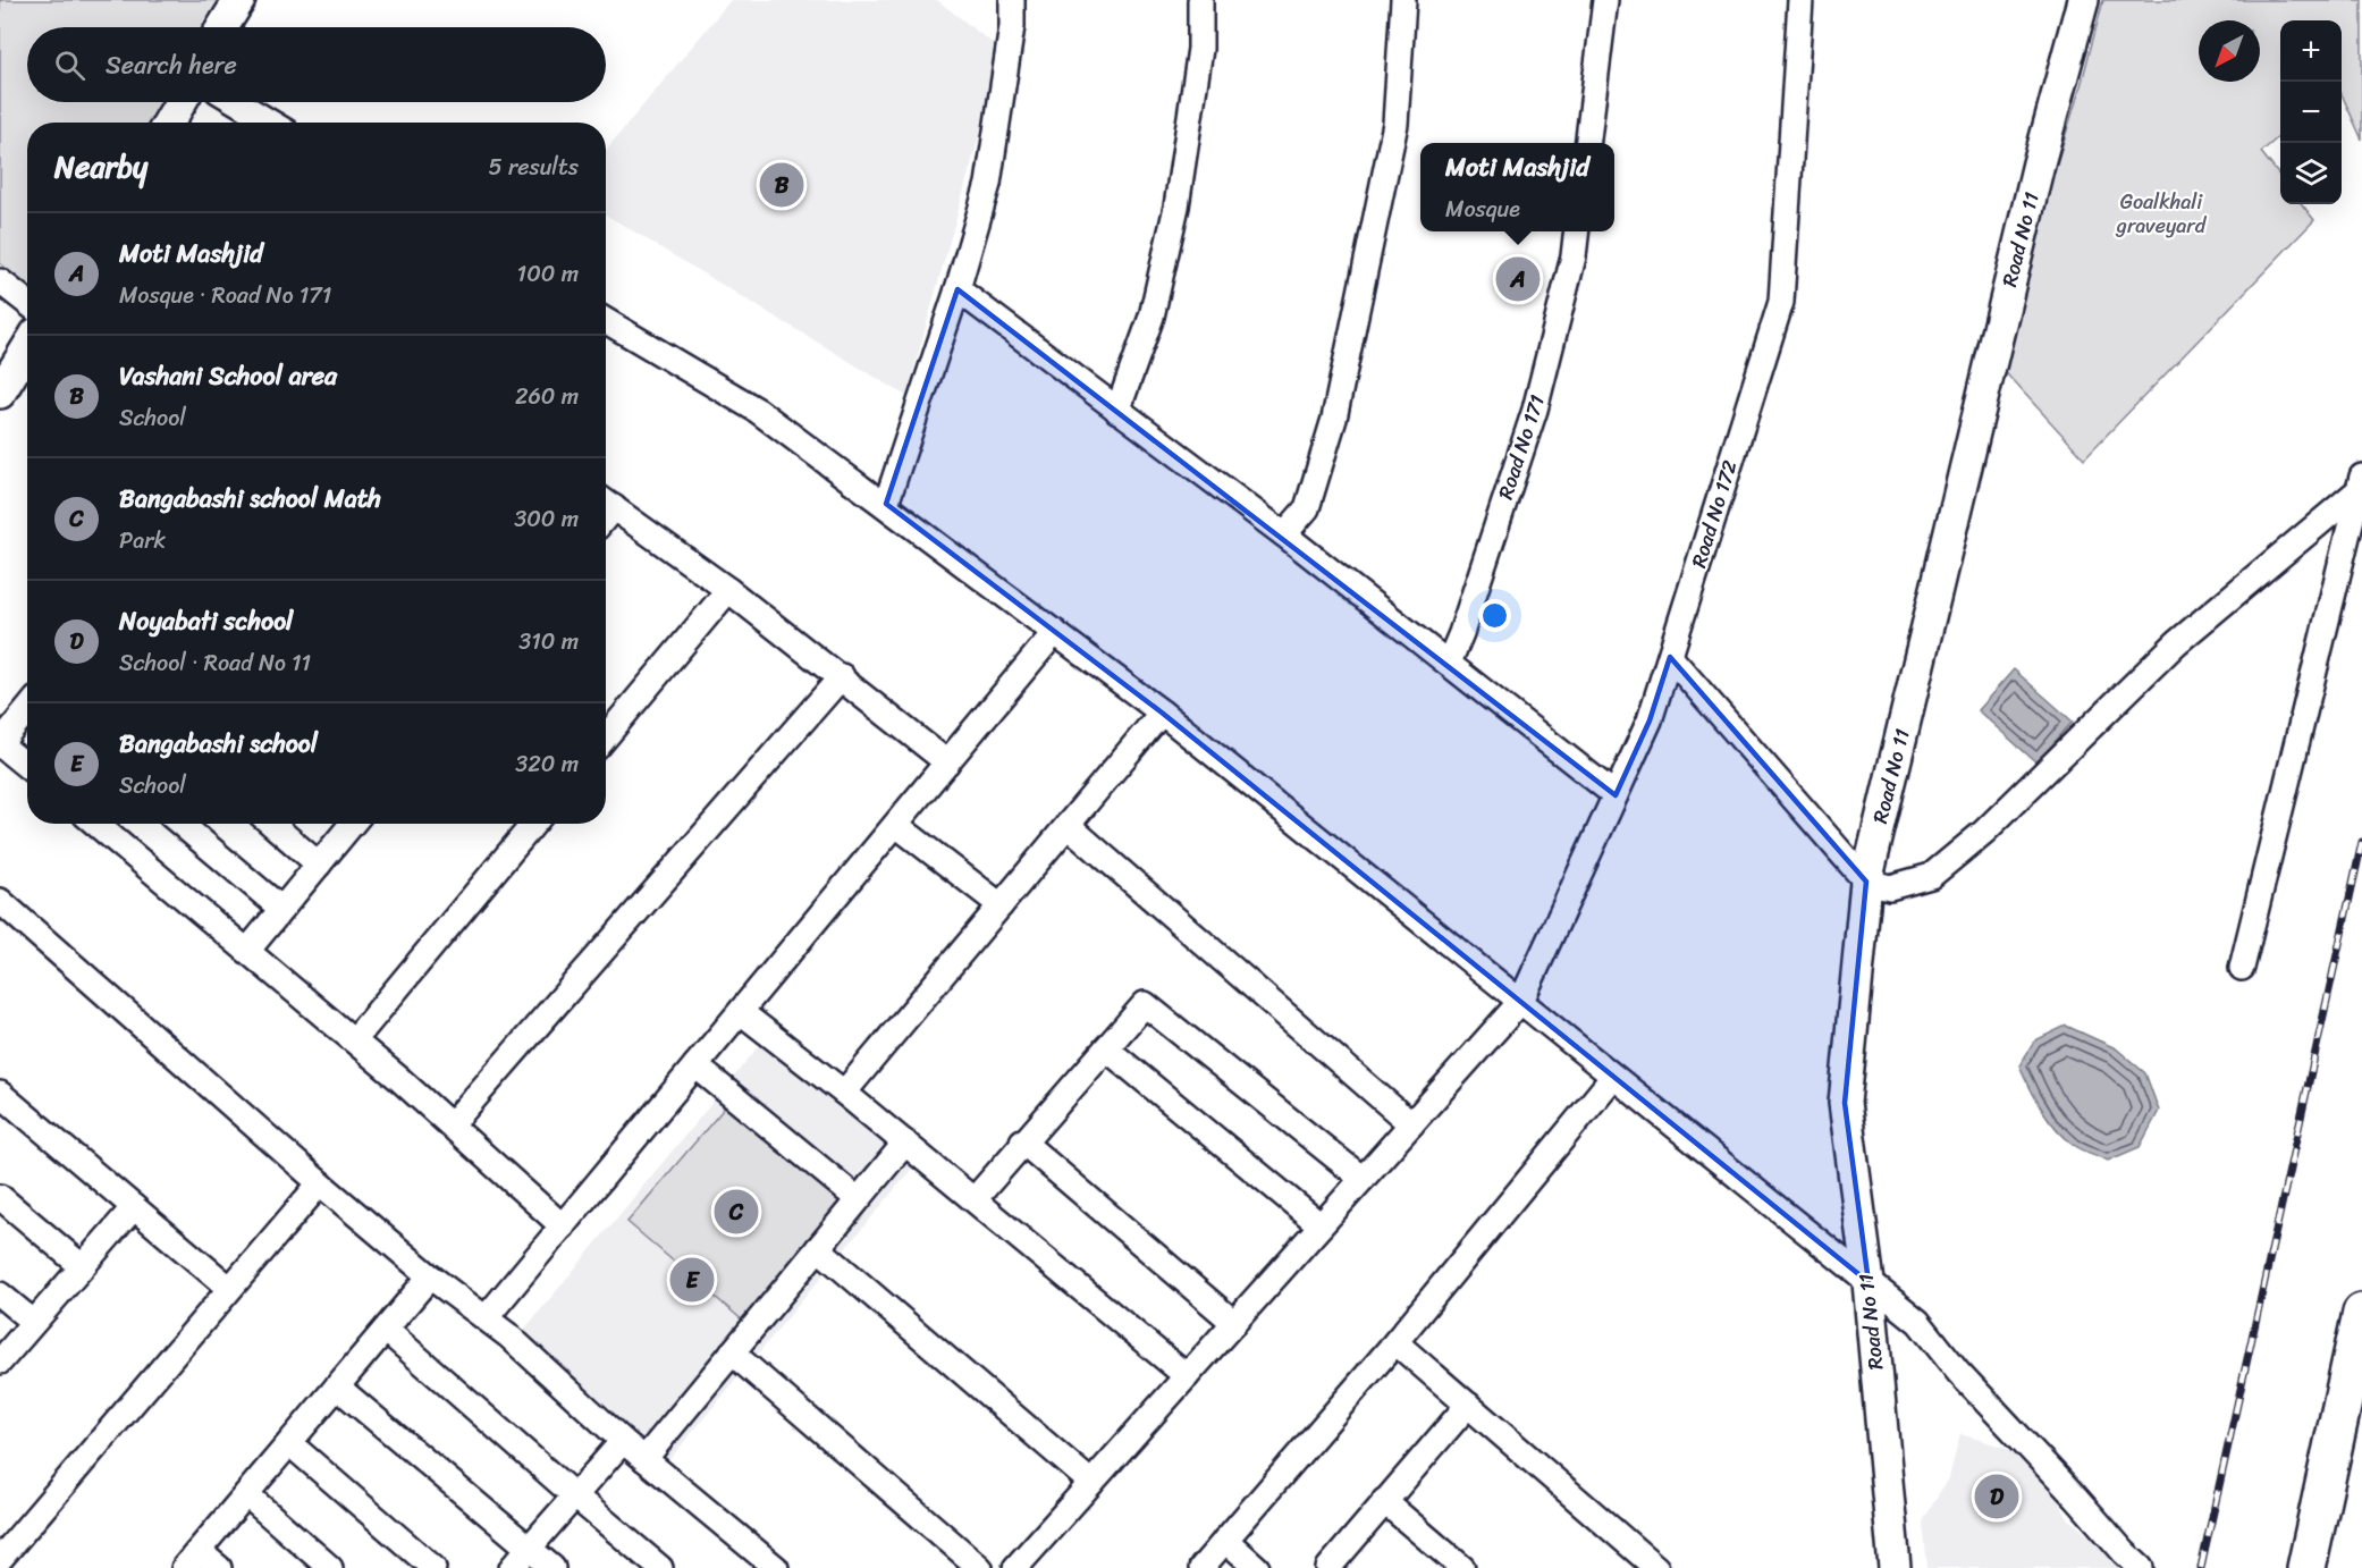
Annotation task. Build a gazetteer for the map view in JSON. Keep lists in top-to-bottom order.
{
  "streets": {
    "street": ["Road No 11", "Road No 171", "Road No 172"]
  },
  "parks": ["Goalkhali graveyard"],
  "north": "bottom left",
  "page": {
    "map_buttons": ["+", "−"],
    "search": "Search here",
    "heading": ["Nearby", "5 results"],
    "popup": ["Moti Mashjid", "Mosque"],
    "pins": [
      "B",
      "A",
      "C",
      "E",
      "D"
    ],
    "list": [
      {
        "mark": "A",
        "name": "Moti Mashjid",
        "note": "Mosque · Road No 171",
        "value": "100 m"
      },
      {
        "mark": "B",
        "name": "Vashani School area",
        "note": "School",
        "value": "260 m"
      },
      {
        "mark": "C",
        "name": "Bangabashi school Math",
        "note": "Park",
        "value": "300 m"
      },
      {
        "mark": "D",
        "name": "Noyabati school",
        "note": "School · Road No 11",
        "value": "310 m"
      },
      {
        "mark": "E",
        "name": "Bangabashi school",
        "note": "School",
        "value": "320 m"
      }
    ]
  }
}
